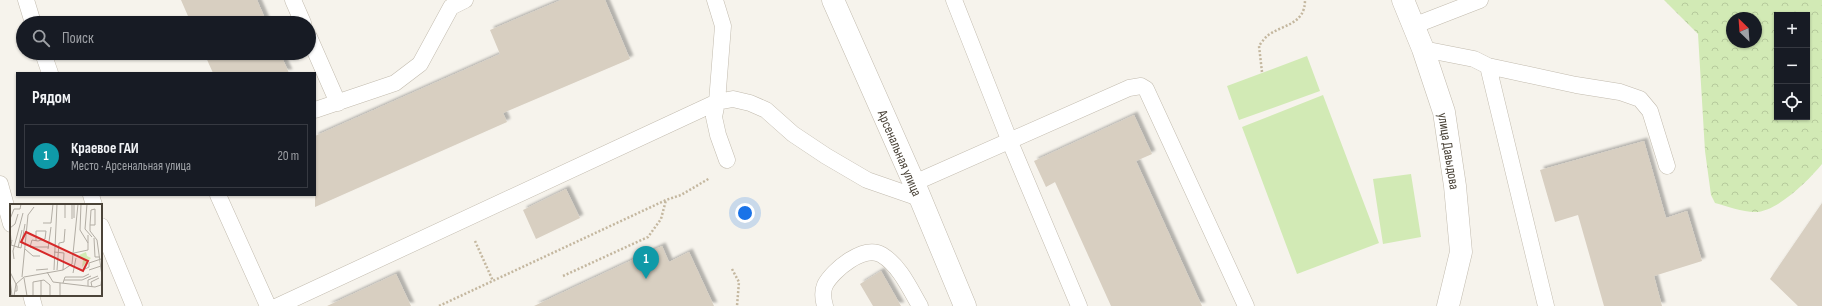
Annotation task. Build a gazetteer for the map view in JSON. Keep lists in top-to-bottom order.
{
  "streets": {
    "street": ["улица Давыдова", "Арсенальная улица"]
  },
  "north": "top left",
  "page": {
    "map_buttons": ["+", "−"],
    "search": "Поиск",
    "heading": "Рядом",
    "list": [
      {
        "mark": "1",
        "name": "Краевое ГАИ",
        "note": "Место · Арсенальная улица",
        "value": "20 m"
      }
    ],
    "pins": "1"
  }
}
